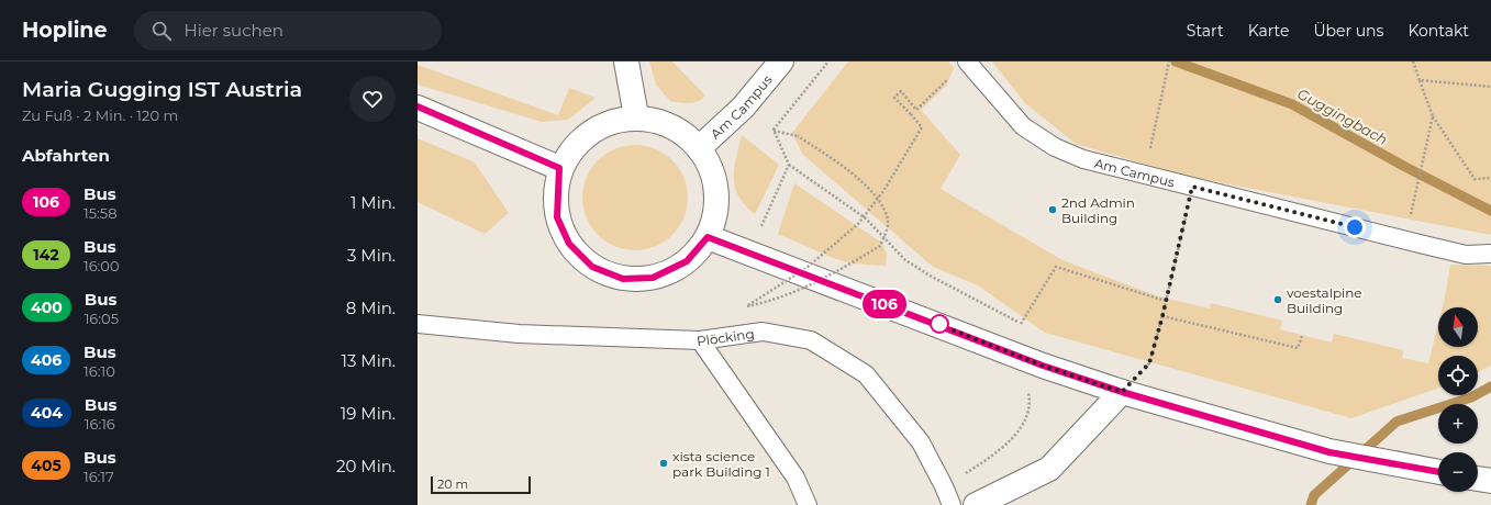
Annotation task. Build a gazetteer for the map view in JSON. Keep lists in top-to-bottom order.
{
  "streets": {
    "main road": ["Am Campus"],
    "lane": ["Plöcking"]
  },
  "water": ["Guggingbach"],
  "places": ["2nd Admin Building", "voestalpine Building", "xista science park Building 1"],
  "lines": ["bus line 106"],
  "scale_bar": "20 m",
  "north": "top",
  "page": {
    "header": "Hopline",
    "search": "Hier suchen",
    "nav": [
      "Start",
      "Karte",
      "Über uns",
      "Kontakt"
    ],
    "heading": [
      ["Maria Gugging IST Austria", "Zu Fuß · 2 Min. · 120 m"],
      "Abfahrten"
    ],
    "on_map": "106",
    "list": [
      {
        "mark": "106",
        "name": "Bus",
        "note": "15:58",
        "value": "1 Min."
      },
      {
        "mark": "142",
        "name": "Bus",
        "note": "16:00",
        "value": "3 Min."
      },
      {
        "mark": "400",
        "name": "Bus",
        "note": "16:05",
        "value": "8 Min."
      },
      {
        "mark": "406",
        "name": "Bus",
        "note": "16:10",
        "value": "13 Min."
      },
      {
        "mark": "404",
        "name": "Bus",
        "note": "16:16",
        "value": "19 Min."
      },
      {
        "mark": "405",
        "name": "Bus",
        "note": "16:17",
        "value": "20 Min."
      }
    ],
    "map_buttons": ["+", "−"],
    "scale": "20 m"
  }
}
